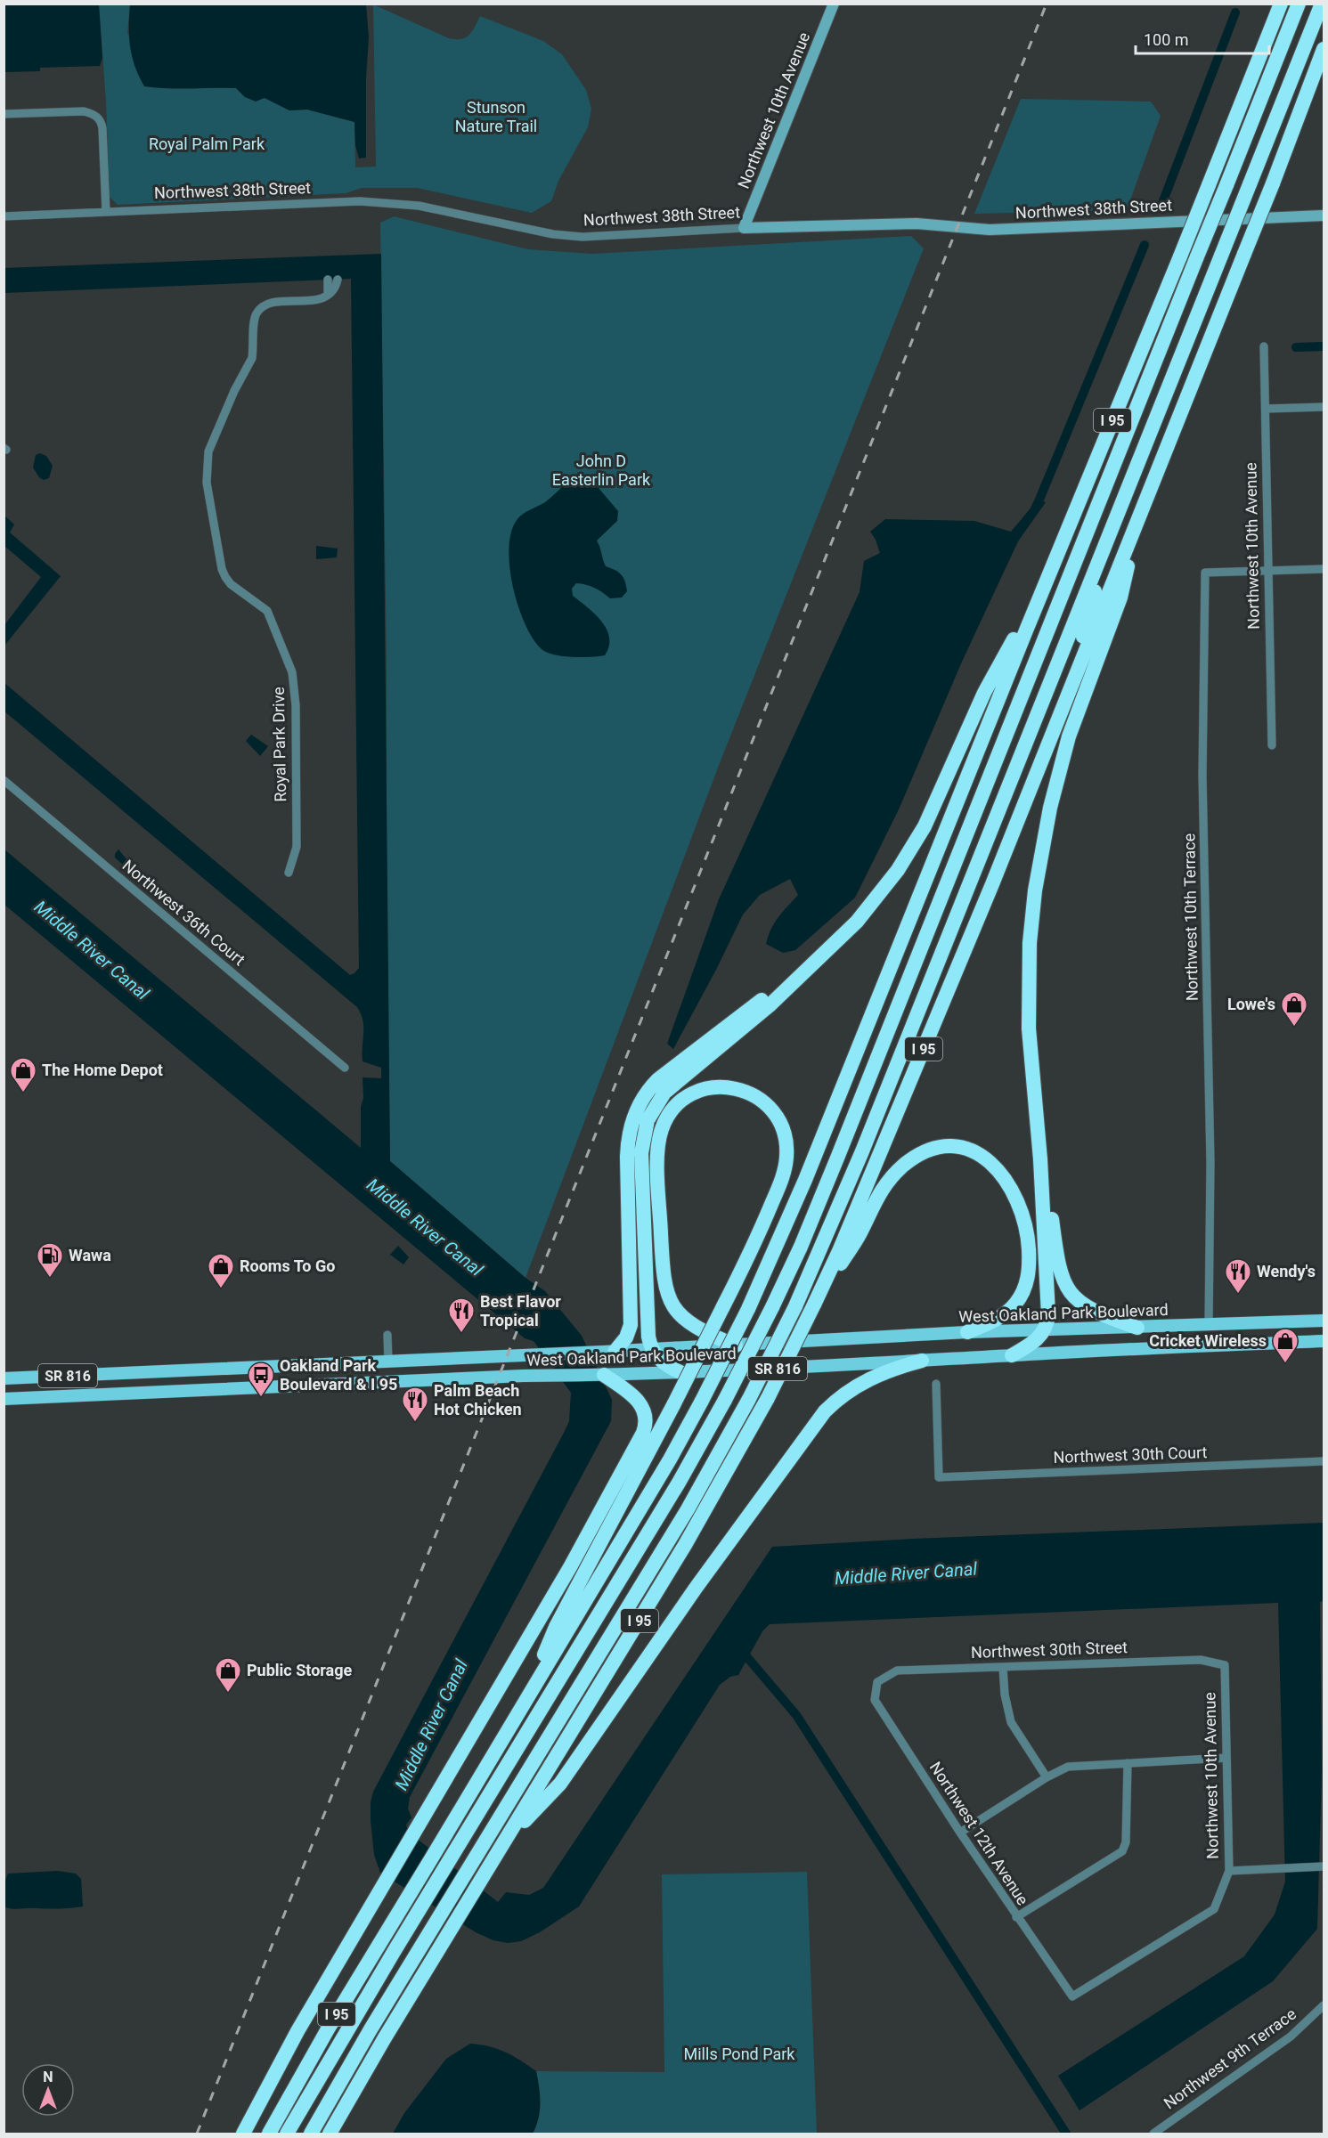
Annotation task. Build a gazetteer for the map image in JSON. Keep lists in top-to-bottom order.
{
  "streets": {
    "highway": ["I 95"],
    "main road": ["West Oakland Park Boulevard", "SR 816"],
    "street": [
      "Northwest 10th Avenue",
      "Northwest 38th Street",
      "Royal Park Drive",
      "Northwest 36th Court",
      "Northwest 10th Terrace",
      "Northwest 30th Court",
      "Northwest 30th Street",
      "Northwest 12th Avenue",
      "Northwest 9th Terrace"
    ]
  },
  "crossings": [
    ["Northwest 10th Avenue", "Northwest 38th Street"],
    ["Northwest 10th Avenue", "Northwest 10th Terrace"],
    ["Northwest 10th Avenue", "Northwest 30th Street"],
    ["Northwest 10th Avenue", "Northwest 12th Avenue"],
    ["Northwest 10th Terrace", "West Oakland Park Boulevard"],
    ["Northwest 30th Street", "Northwest 12th Avenue"]
  ],
  "water": ["Middle River Canal"],
  "parks": [
    "Stunson Nature Trail",
    "Royal Palm Park",
    "John D Easterlin Park",
    "Mills Pond Park"
  ],
  "places": {
    "shop": [
      "Lowe's",
      "The Home Depot",
      "Rooms To Go",
      "Cricket Wireless",
      "Public Storage"
    ],
    "fuel station": ["Wawa"],
    "restaurant": ["Wendy's", "Best Flavor Tropical", "Palm Beach Hot Chicken"],
    "bus stop": ["Oakland Park Boulevard & I 95"]
  },
  "scale_bar": "100 m",
  "north": "top"
}
